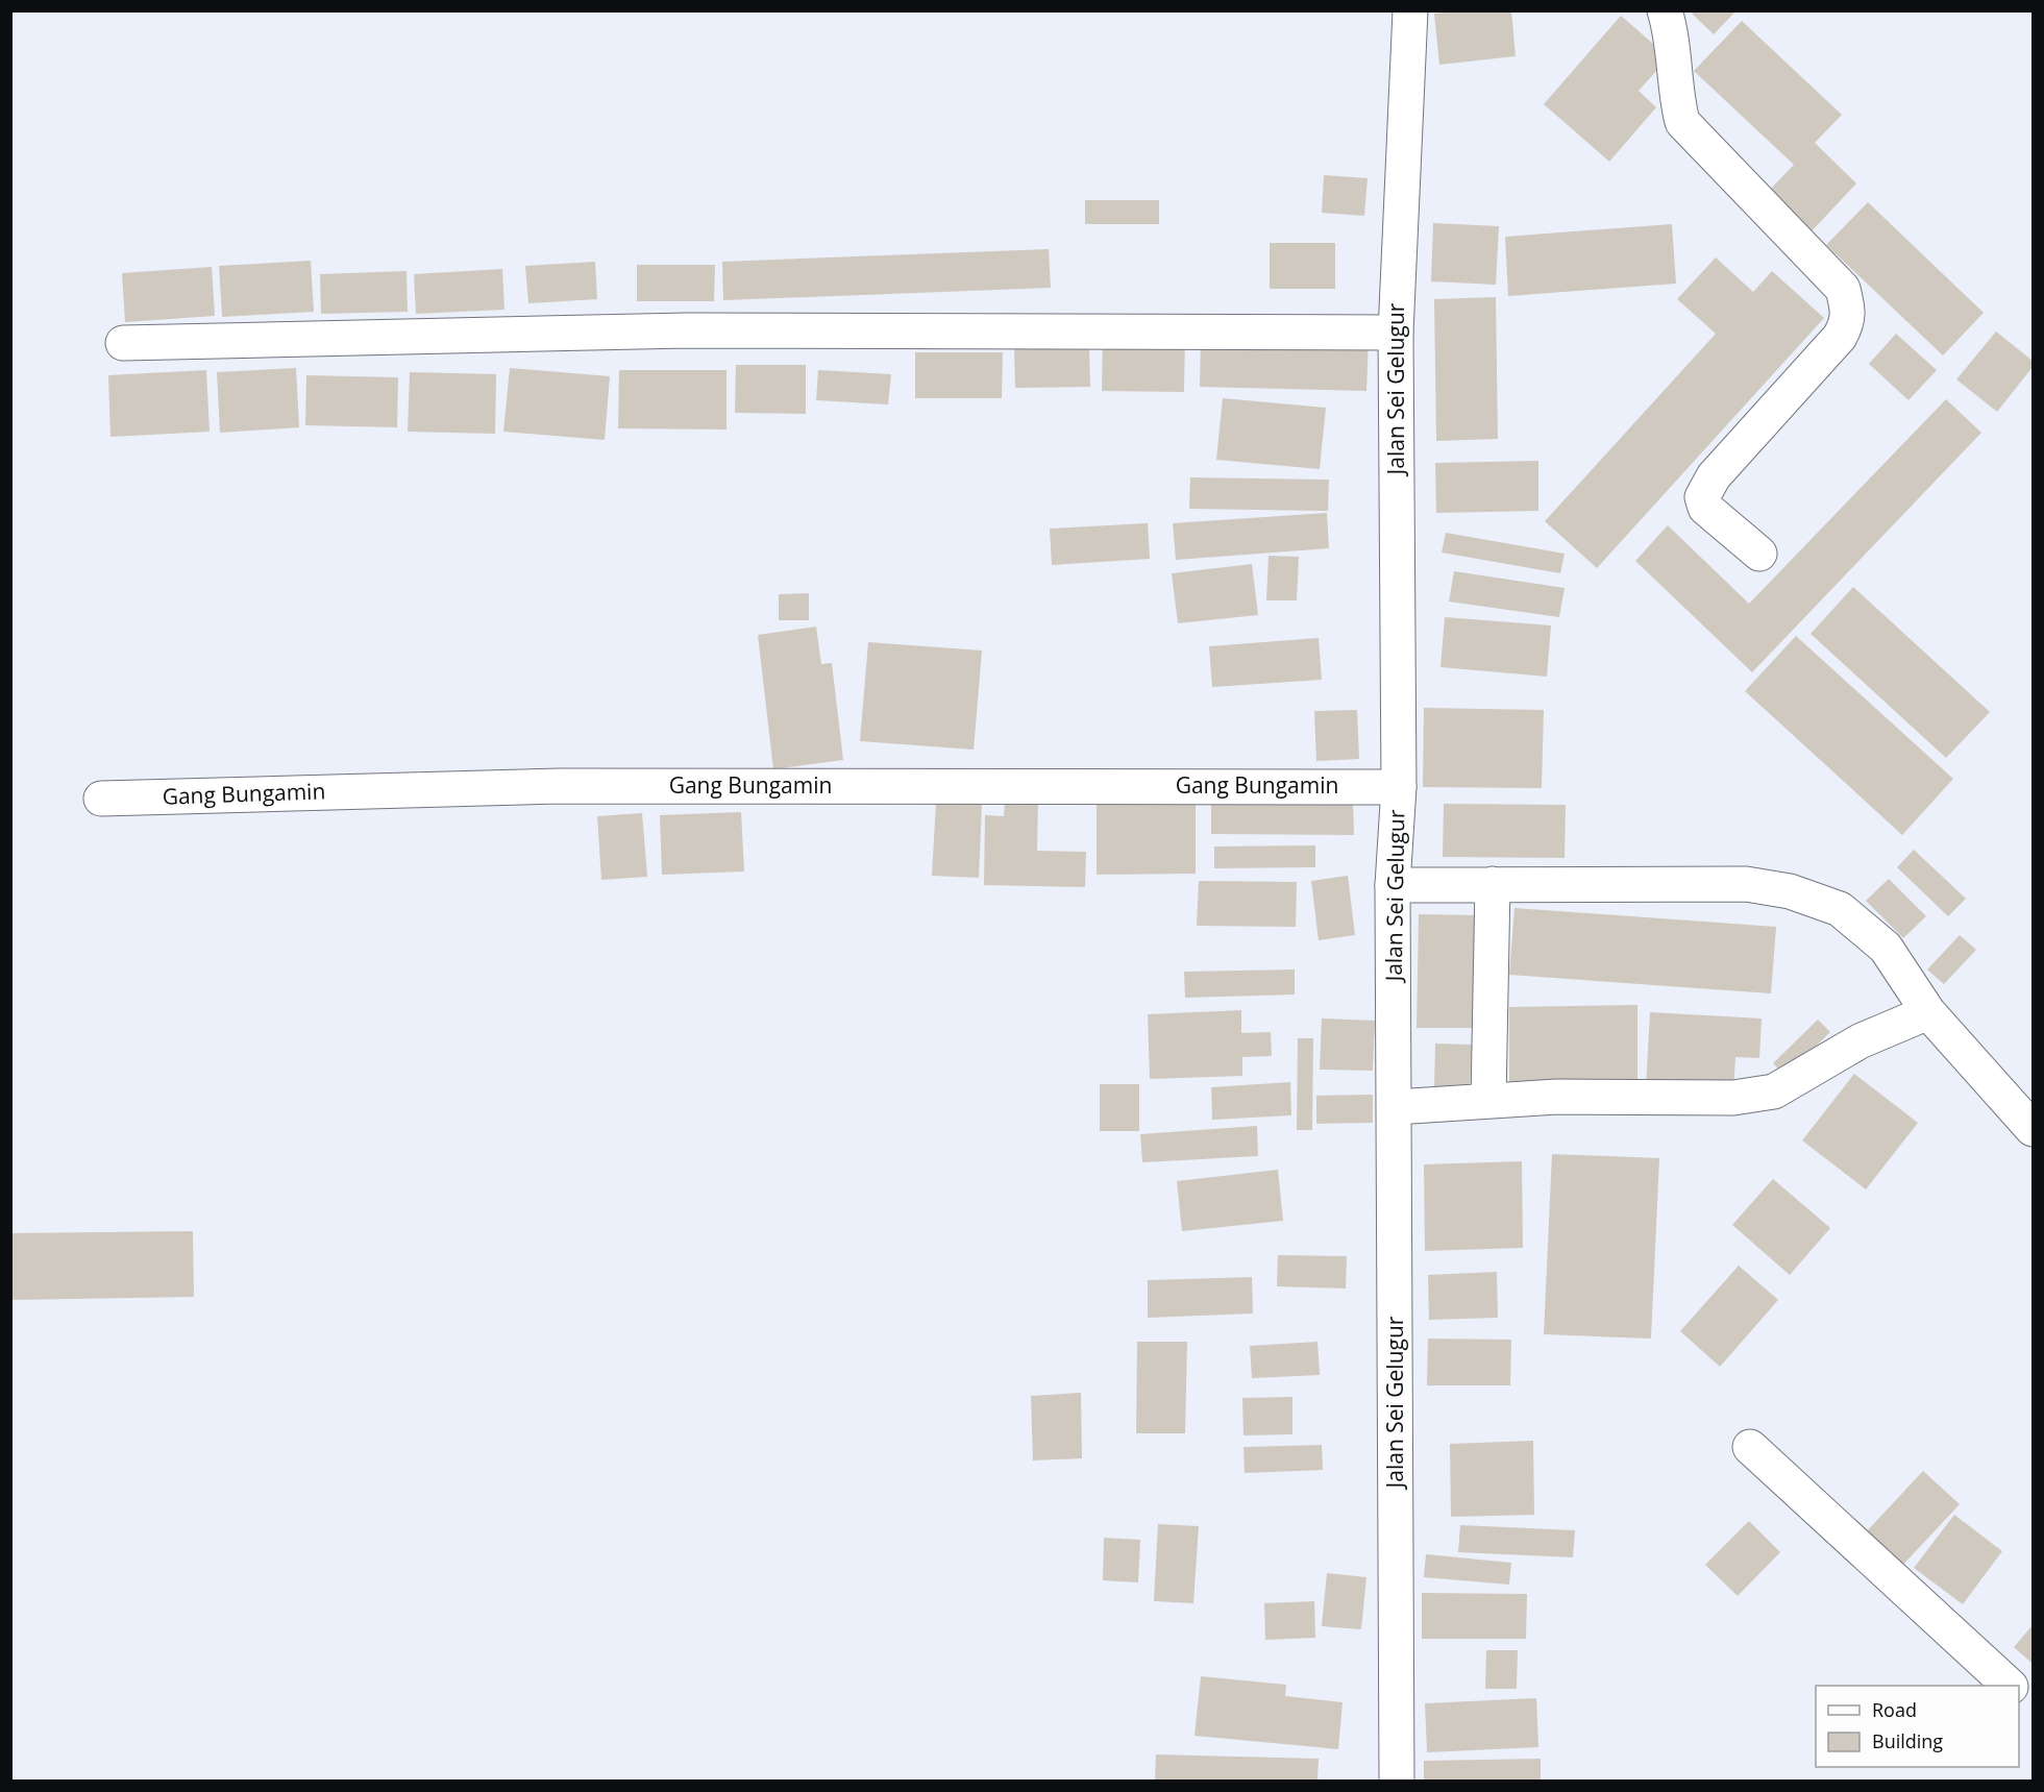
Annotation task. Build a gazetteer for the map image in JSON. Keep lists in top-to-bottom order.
{
  "streets": {
    "street": ["Jalan Sei Gelugur", "Gang Bungamin"]
  },
  "crossings": [
    ["Jalan Sei Gelugur", "Gang Bungamin"]
  ],
  "legend": ["Road", "Building"]
}
